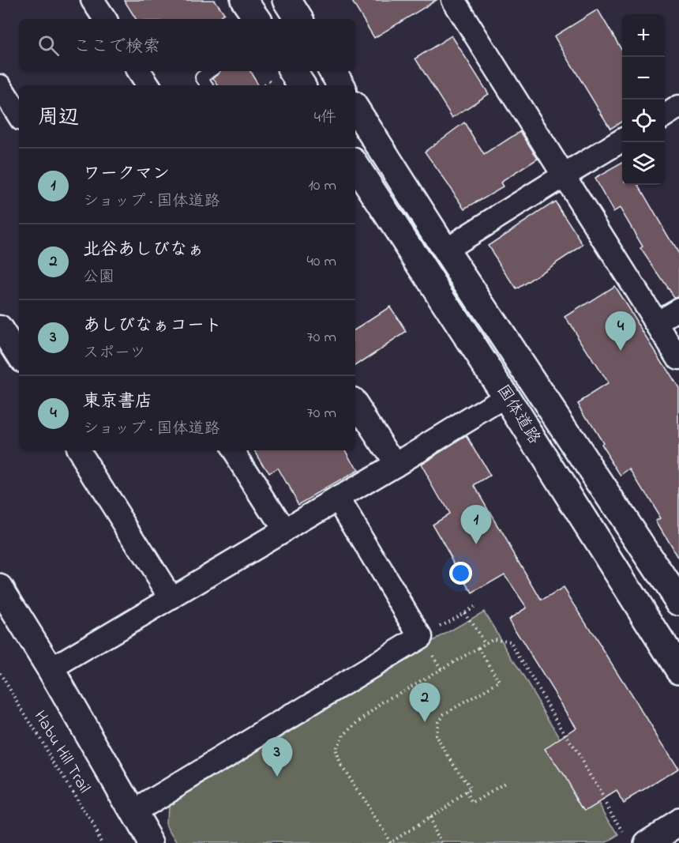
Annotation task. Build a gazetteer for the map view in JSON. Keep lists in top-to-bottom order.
{
  "streets": {
    "main road": ["国体道路"],
    "path": ["Habu Hill Trail"]
  },
  "page": {
    "map_buttons": ["+", "−"],
    "search": "ここで検索",
    "heading": ["周辺", "4件"],
    "list": [
      {
        "mark": "1",
        "name": "ワークマン",
        "note": "ショップ · 国体道路",
        "value": "10 m"
      },
      {
        "mark": "2",
        "name": "北谷あしびなぁ",
        "note": "公園",
        "value": "40 m"
      },
      {
        "mark": "3",
        "name": "あしびなぁコート",
        "note": "スポーツ",
        "value": "70 m"
      },
      {
        "mark": "4",
        "name": "東京書店",
        "note": "ショップ · 国体道路",
        "value": "70 m"
      }
    ],
    "pins": [
      "4",
      "1",
      "2",
      "3"
    ]
  }
}
